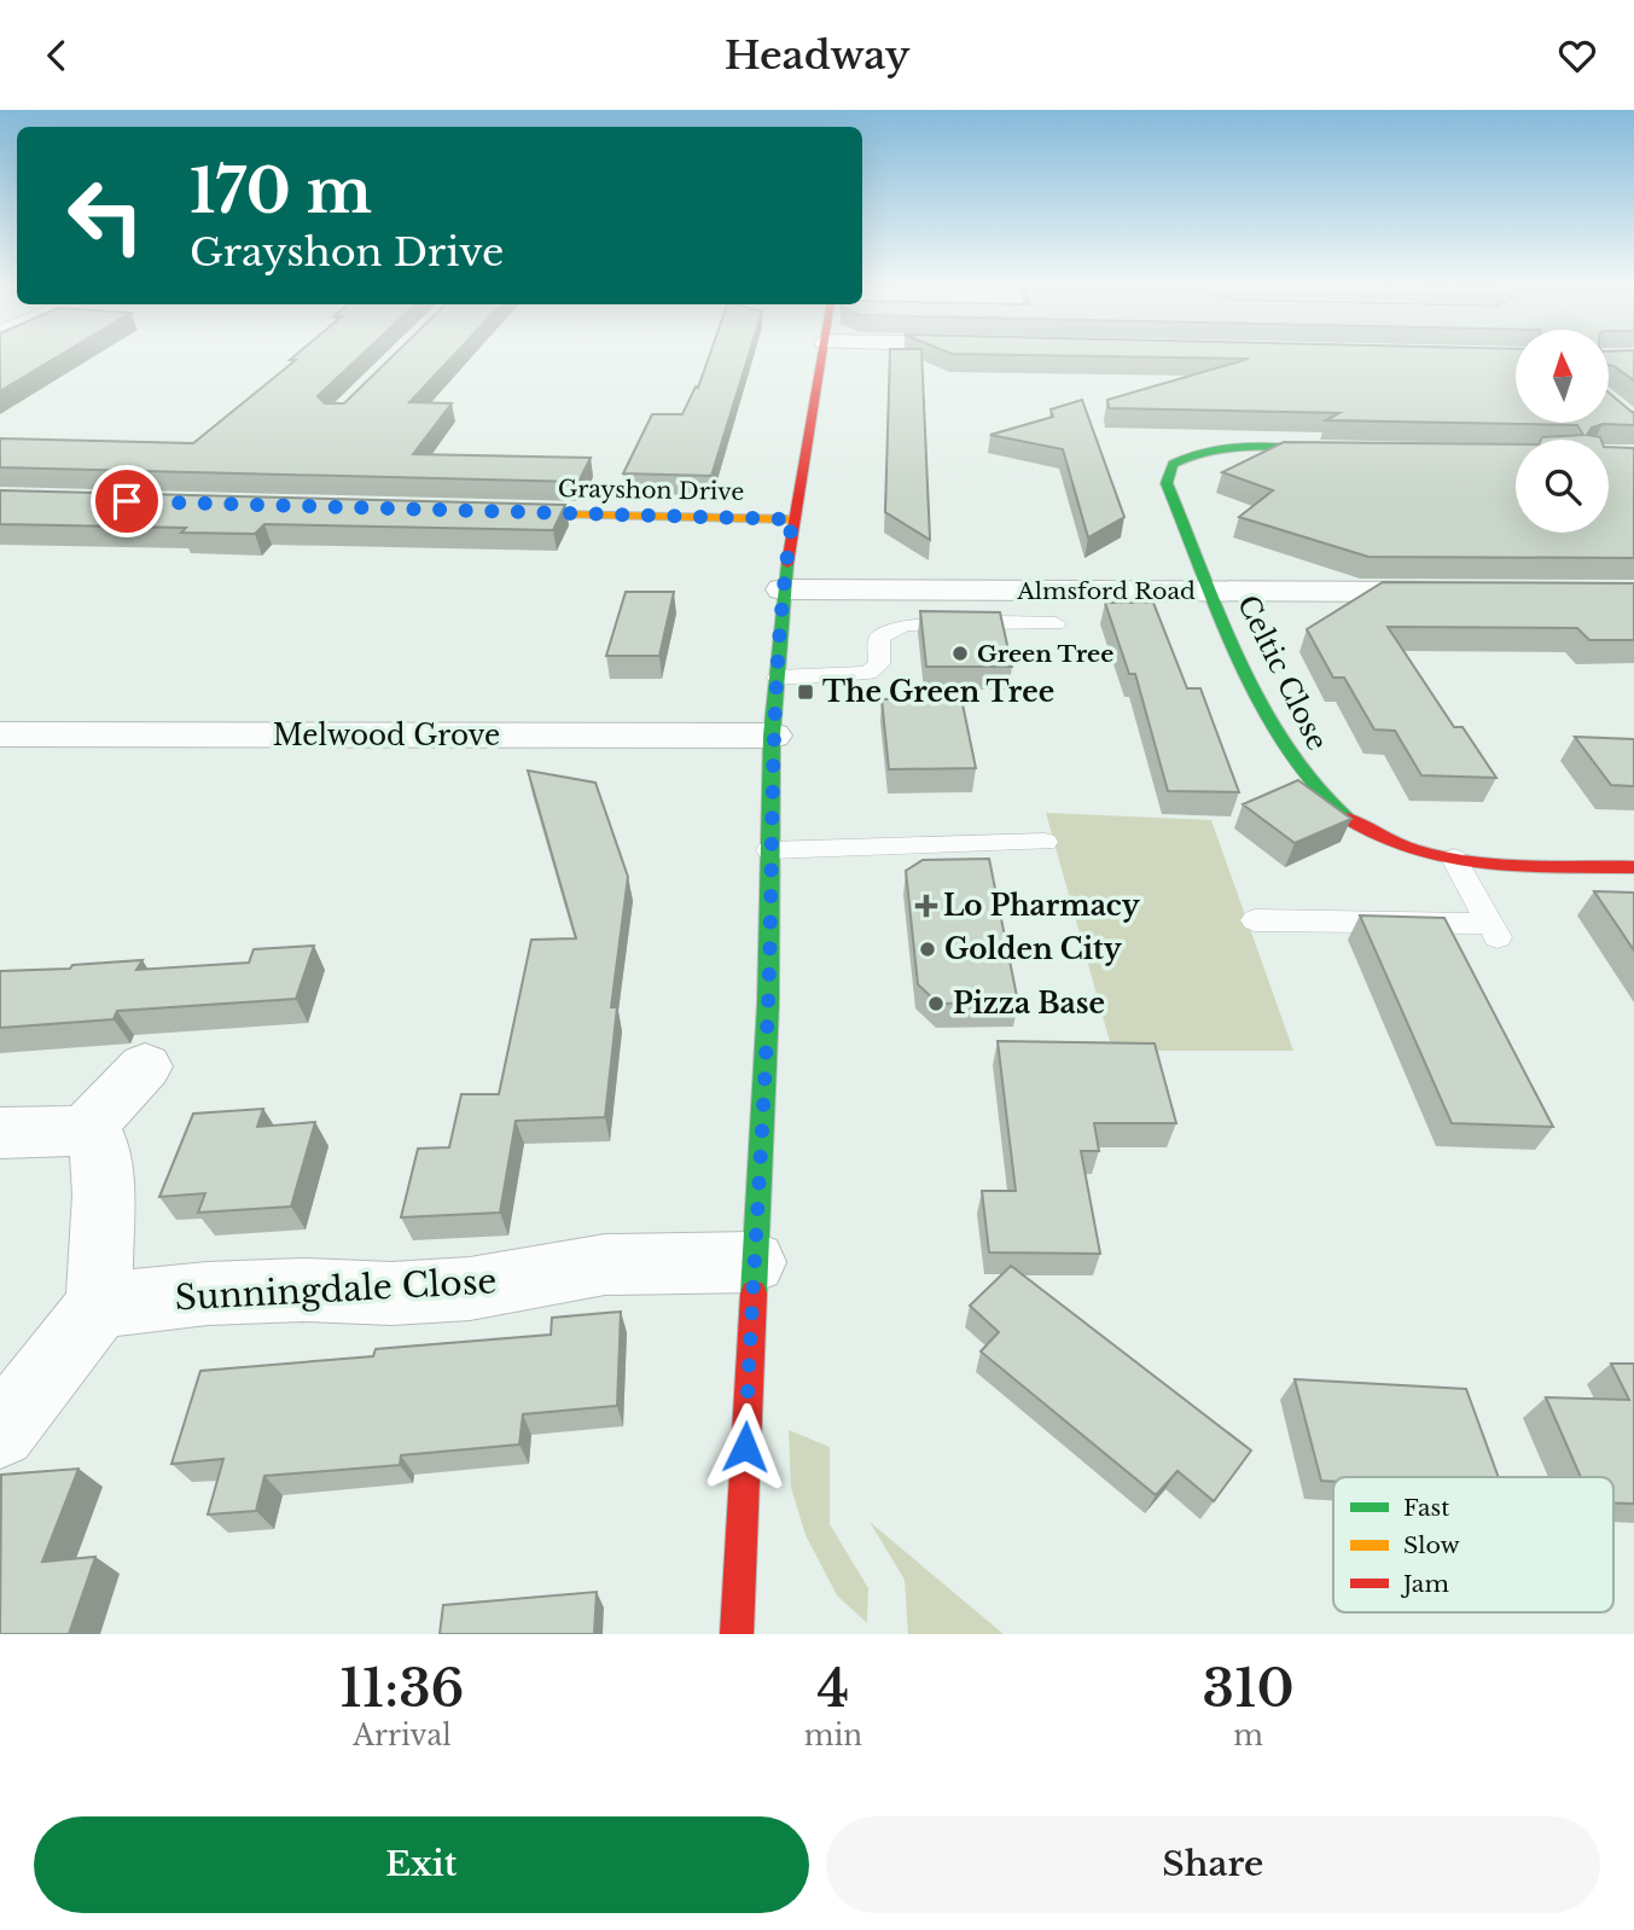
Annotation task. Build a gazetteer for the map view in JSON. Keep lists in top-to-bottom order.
{
  "streets": {
    "street": [
      "Grayshon Drive",
      "Almsford Road",
      "Celtic Close",
      "Melwood Grove",
      "Sunningdale Close"
    ]
  },
  "crossings": [
    ["Almsford Road", "Celtic Close"]
  ],
  "places": {
    "other": ["Green Tree", "Golden City", "Pizza Base"],
    "transit": ["The Green Tree"],
    "health": ["Lo Pharmacy"]
  },
  "legend": ["Fast", "Slow", "Jam"],
  "north": "top",
  "page": {
    "header": "Headway",
    "turn": ["170 m", "Grayshon Drive"],
    "eta": [
      "11:36",
      "Arrival",
      "4",
      "min",
      "310",
      "m"
    ],
    "buttons": ["Exit", "Share"]
  }
}
